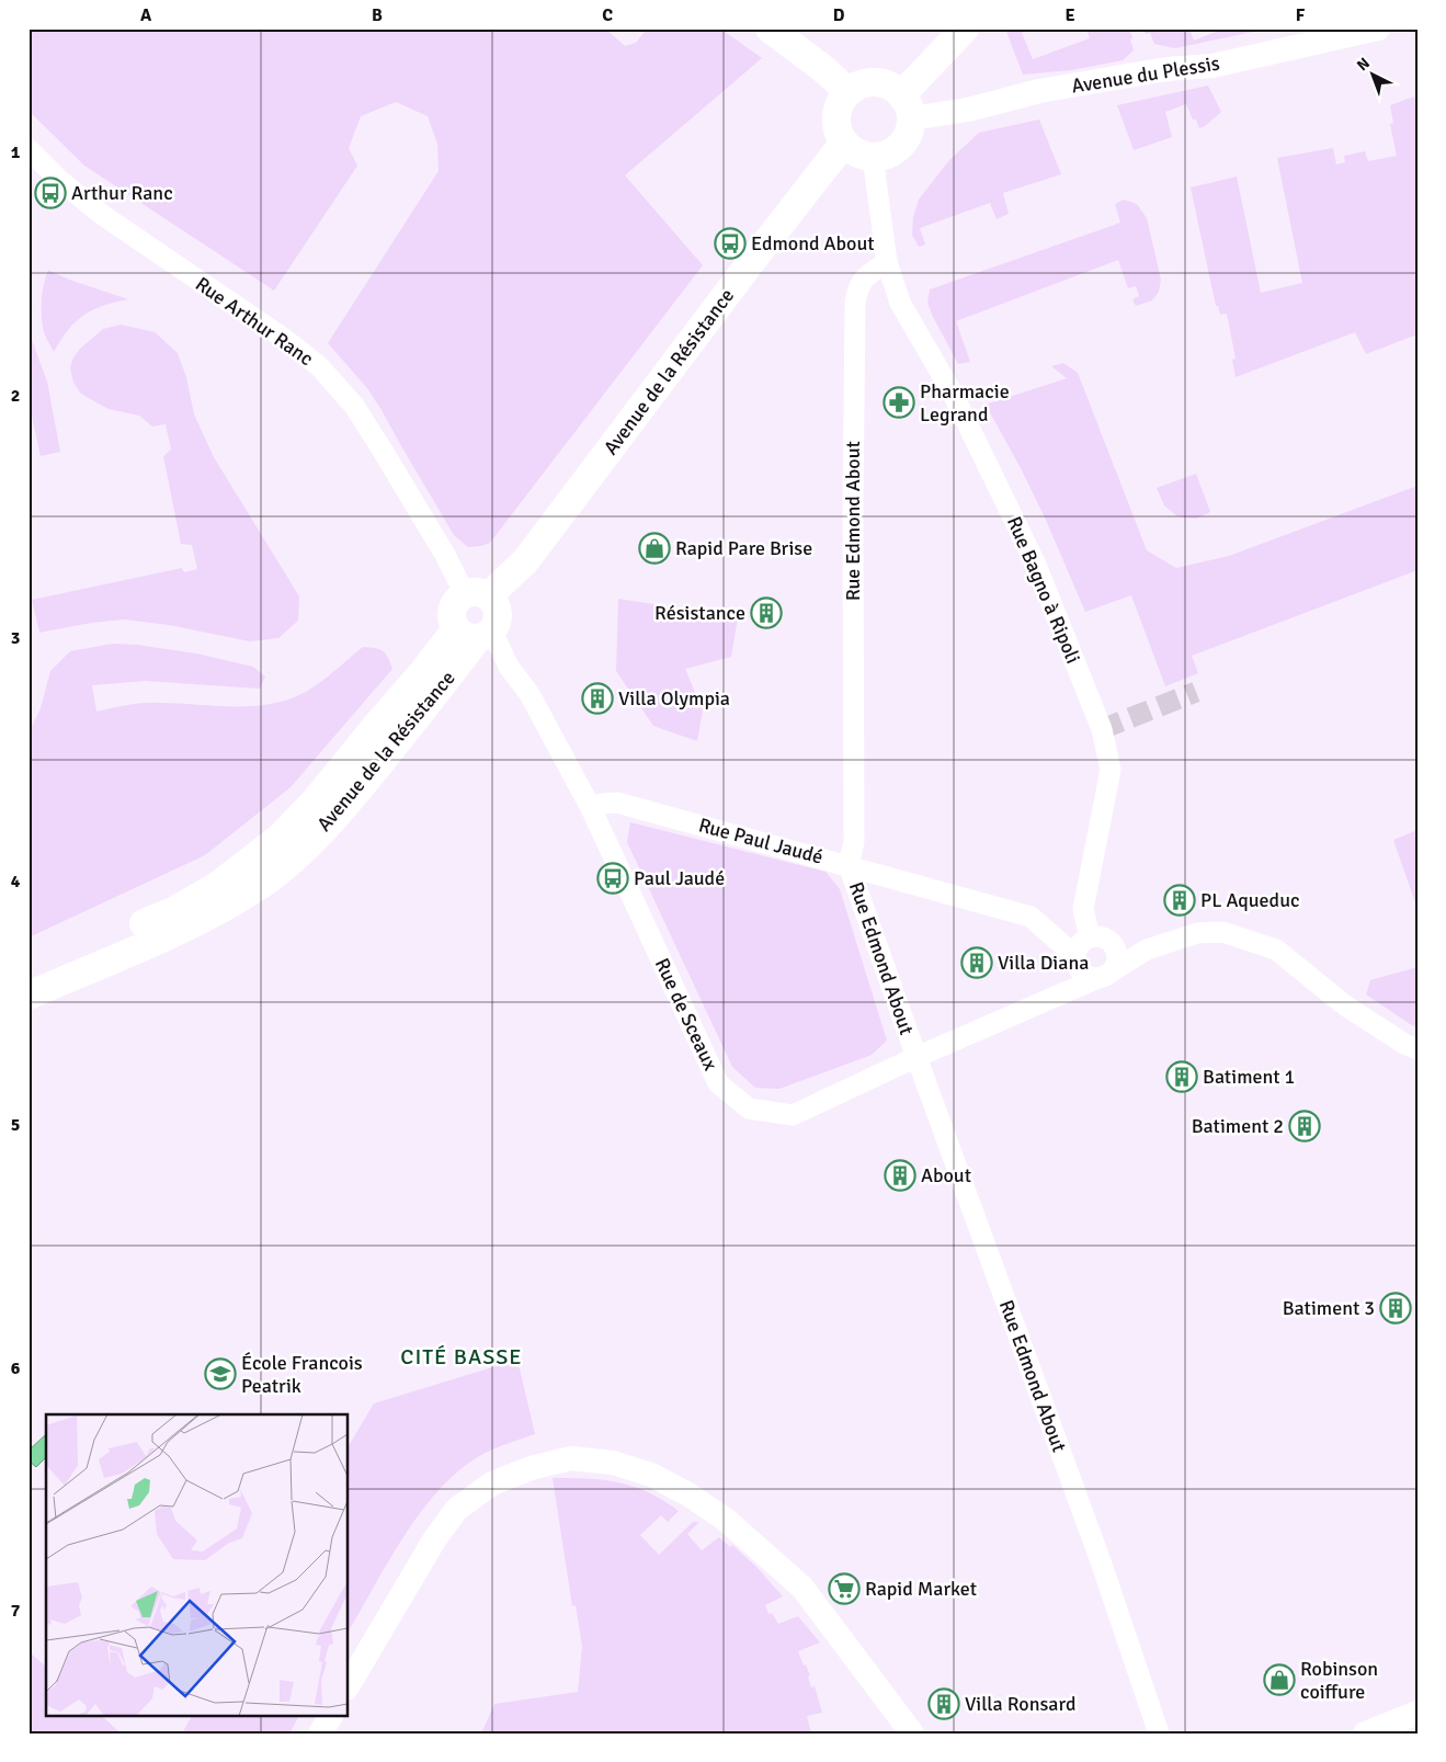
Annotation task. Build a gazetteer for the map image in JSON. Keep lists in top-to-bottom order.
{
  "streets": {
    "main road": ["Avenue de la Résistance"],
    "street": [
      "Avenue du Plessis",
      "Rue Arthur Ranc",
      "Rue Edmond About",
      "Rue Bagno à Ripoli",
      "Rue Paul Jaudé",
      "Rue de Sceaux"
    ]
  },
  "crossings": [
    ["Avenue du Plessis", "Avenue de la Résistance"],
    ["Rue Arthur Ranc", "Avenue de la Résistance"],
    ["Rue Arthur Ranc", "Rue de Sceaux"],
    ["Avenue de la Résistance", "Rue de Sceaux"],
    ["Rue Edmond About", "Rue Bagno à Ripoli"],
    ["Rue Edmond About", "Rue Paul Jaudé"],
    ["Rue Edmond About", "Rue de Sceaux"],
    ["Rue Bagno à Ripoli", "Rue Paul Jaudé"],
    ["Rue Bagno à Ripoli", "Rue de Sceaux"],
    ["Rue Paul Jaudé", "Rue de Sceaux"]
  ],
  "districts": ["CITÉ BASSE"],
  "places": {
    "bus stop": ["Arthur Ranc", "Edmond About", "Paul Jaudé"],
    "pharmacy": ["Pharmacie Legrand"],
    "shop": ["Rapid Pare Brise", "Robinson coiffure"],
    "building": [
      "Résistance",
      "Villa Olympia",
      "PL Aqueduc",
      "Villa Diana",
      "Batiment 1",
      "Batiment 2",
      "About",
      "Batiment 3",
      "Villa Ronsard"
    ],
    "school or university": ["École Francois Peatrik"],
    "supermarket": ["Rapid Market"]
  },
  "north": "top left",
  "grid": {
    "columns": [
      "A",
      "B",
      "C",
      "D",
      "E",
      "F"
    ],
    "rows": [
      "1",
      "2",
      "3",
      "4",
      "5",
      "6",
      "7"
    ]
  }
}
